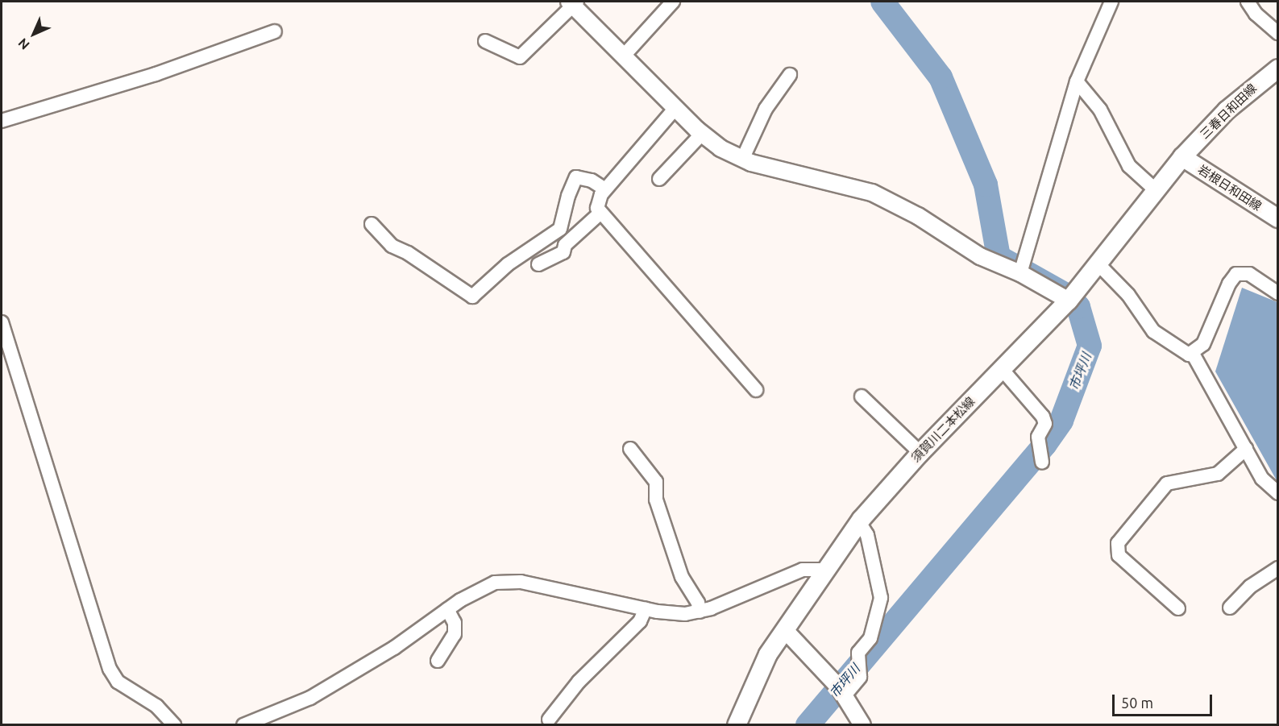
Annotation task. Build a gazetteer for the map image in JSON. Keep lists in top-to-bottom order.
{
  "streets": {
    "main road": ["三春日和田線", "岩根日和田線", "須賀川二本松線"]
  },
  "crossings": [
    ["三春日和田線", "岩根日和田線"],
    ["三春日和田線", "須賀川二本松線"],
    ["岩根日和田線", "須賀川二本松線"]
  ],
  "water": ["市坪川"],
  "scale_bar": "50 m",
  "north": "bottom left"
}
